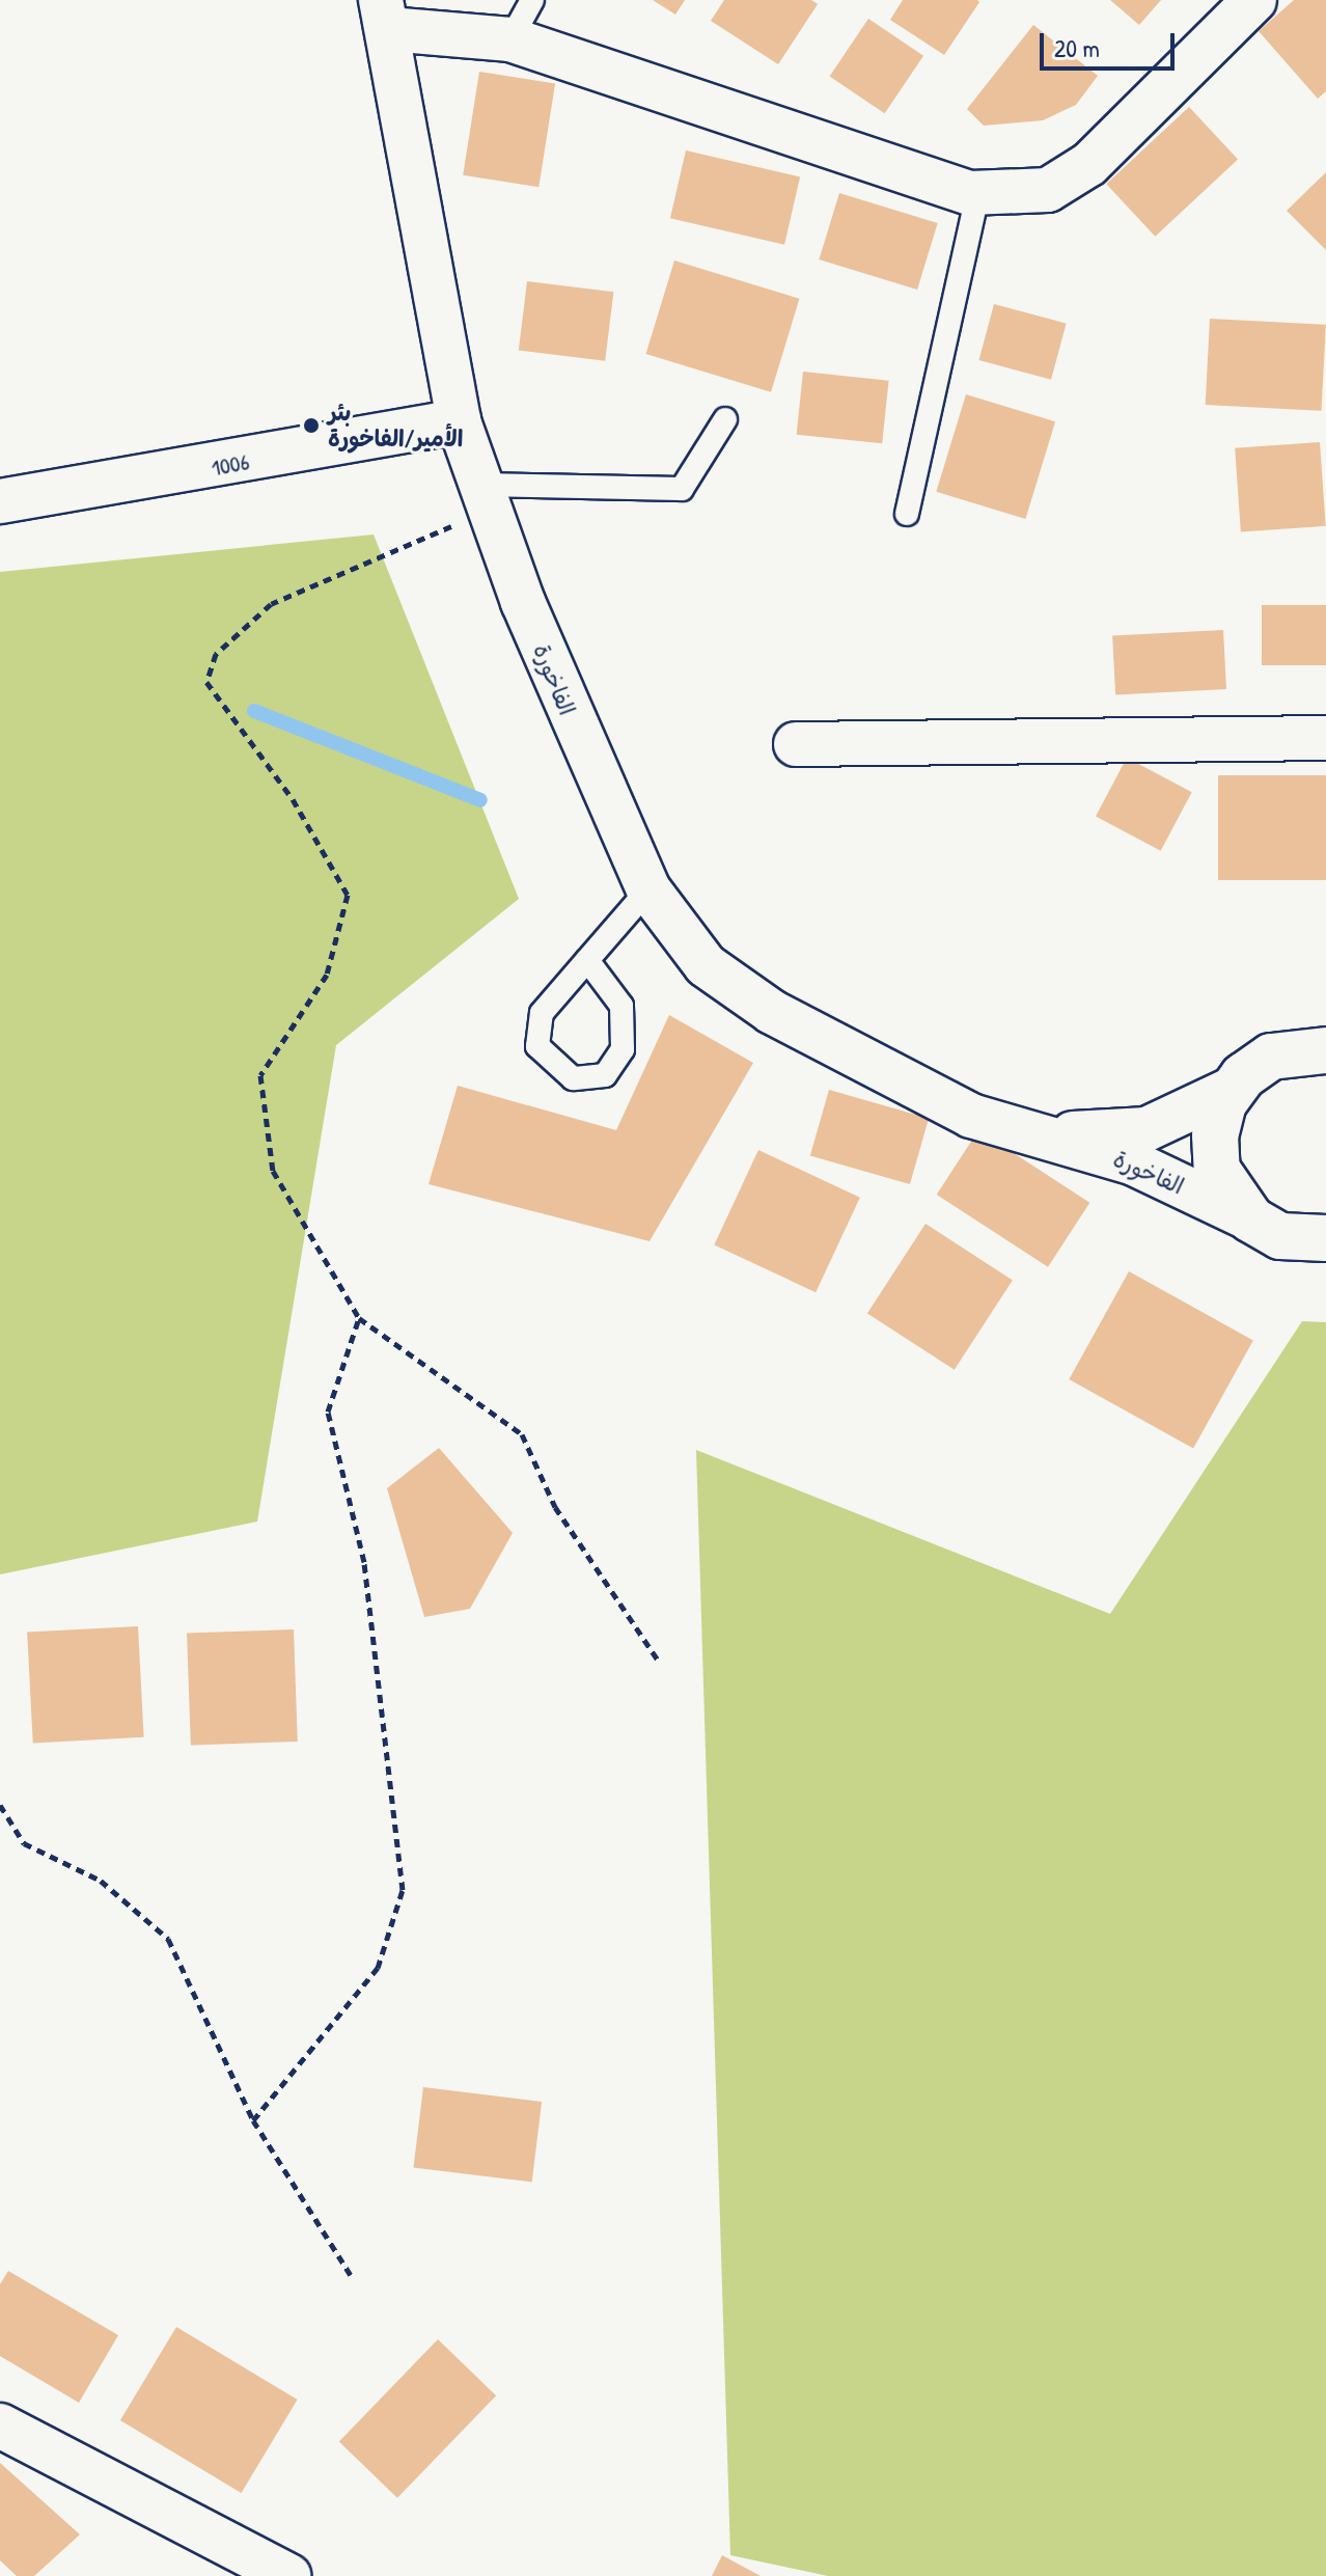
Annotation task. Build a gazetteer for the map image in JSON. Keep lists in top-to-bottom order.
{
  "streets": {
    "street": ["1006", "الفاخورة"]
  },
  "crossings": [
    ["1006", "الفاخورة"]
  ],
  "places": ["بئر الأمير/الفاخورة"],
  "scale_bar": "20 m"
}
